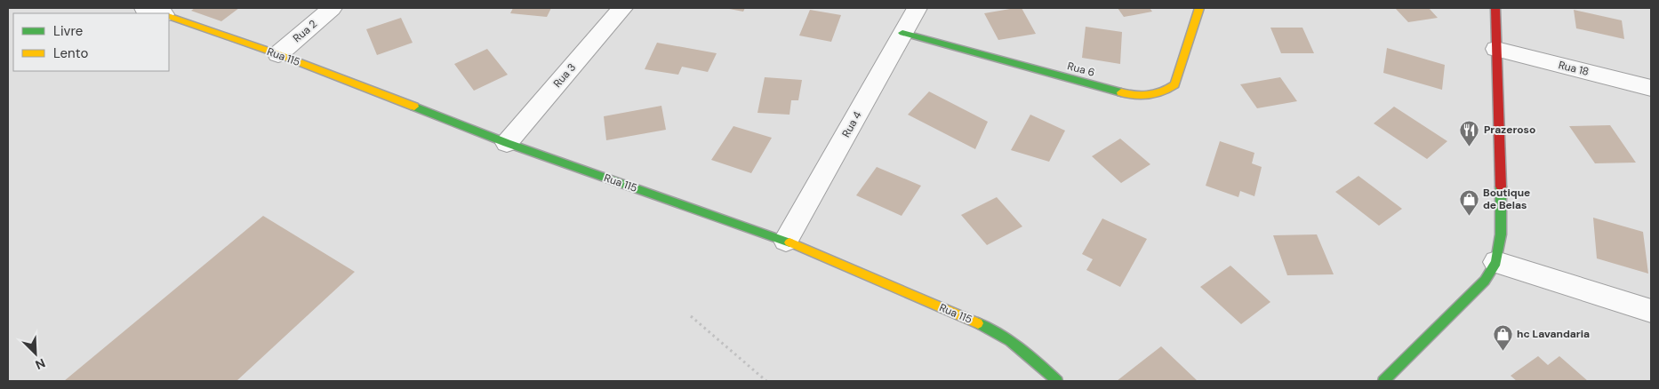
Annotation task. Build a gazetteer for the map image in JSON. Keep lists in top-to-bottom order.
{
  "streets": {
    "street": [
      "Rua 2",
      "Rua 115",
      "Rua 18",
      "Rua 6",
      "Rua 3",
      "Rua 4"
    ]
  },
  "crossings": [
    ["Rua 2", "Rua 115"],
    ["Rua 115", "Rua 3"],
    ["Rua 115", "Rua 4"],
    ["Rua 6", "Rua 4"]
  ],
  "places": {
    "restaurant": ["Prazeroso"],
    "shop": ["Boutique de Belas", "hc Lavandaria"]
  },
  "legend": ["Livre", "Lento"],
  "north": "bottom right"
}
